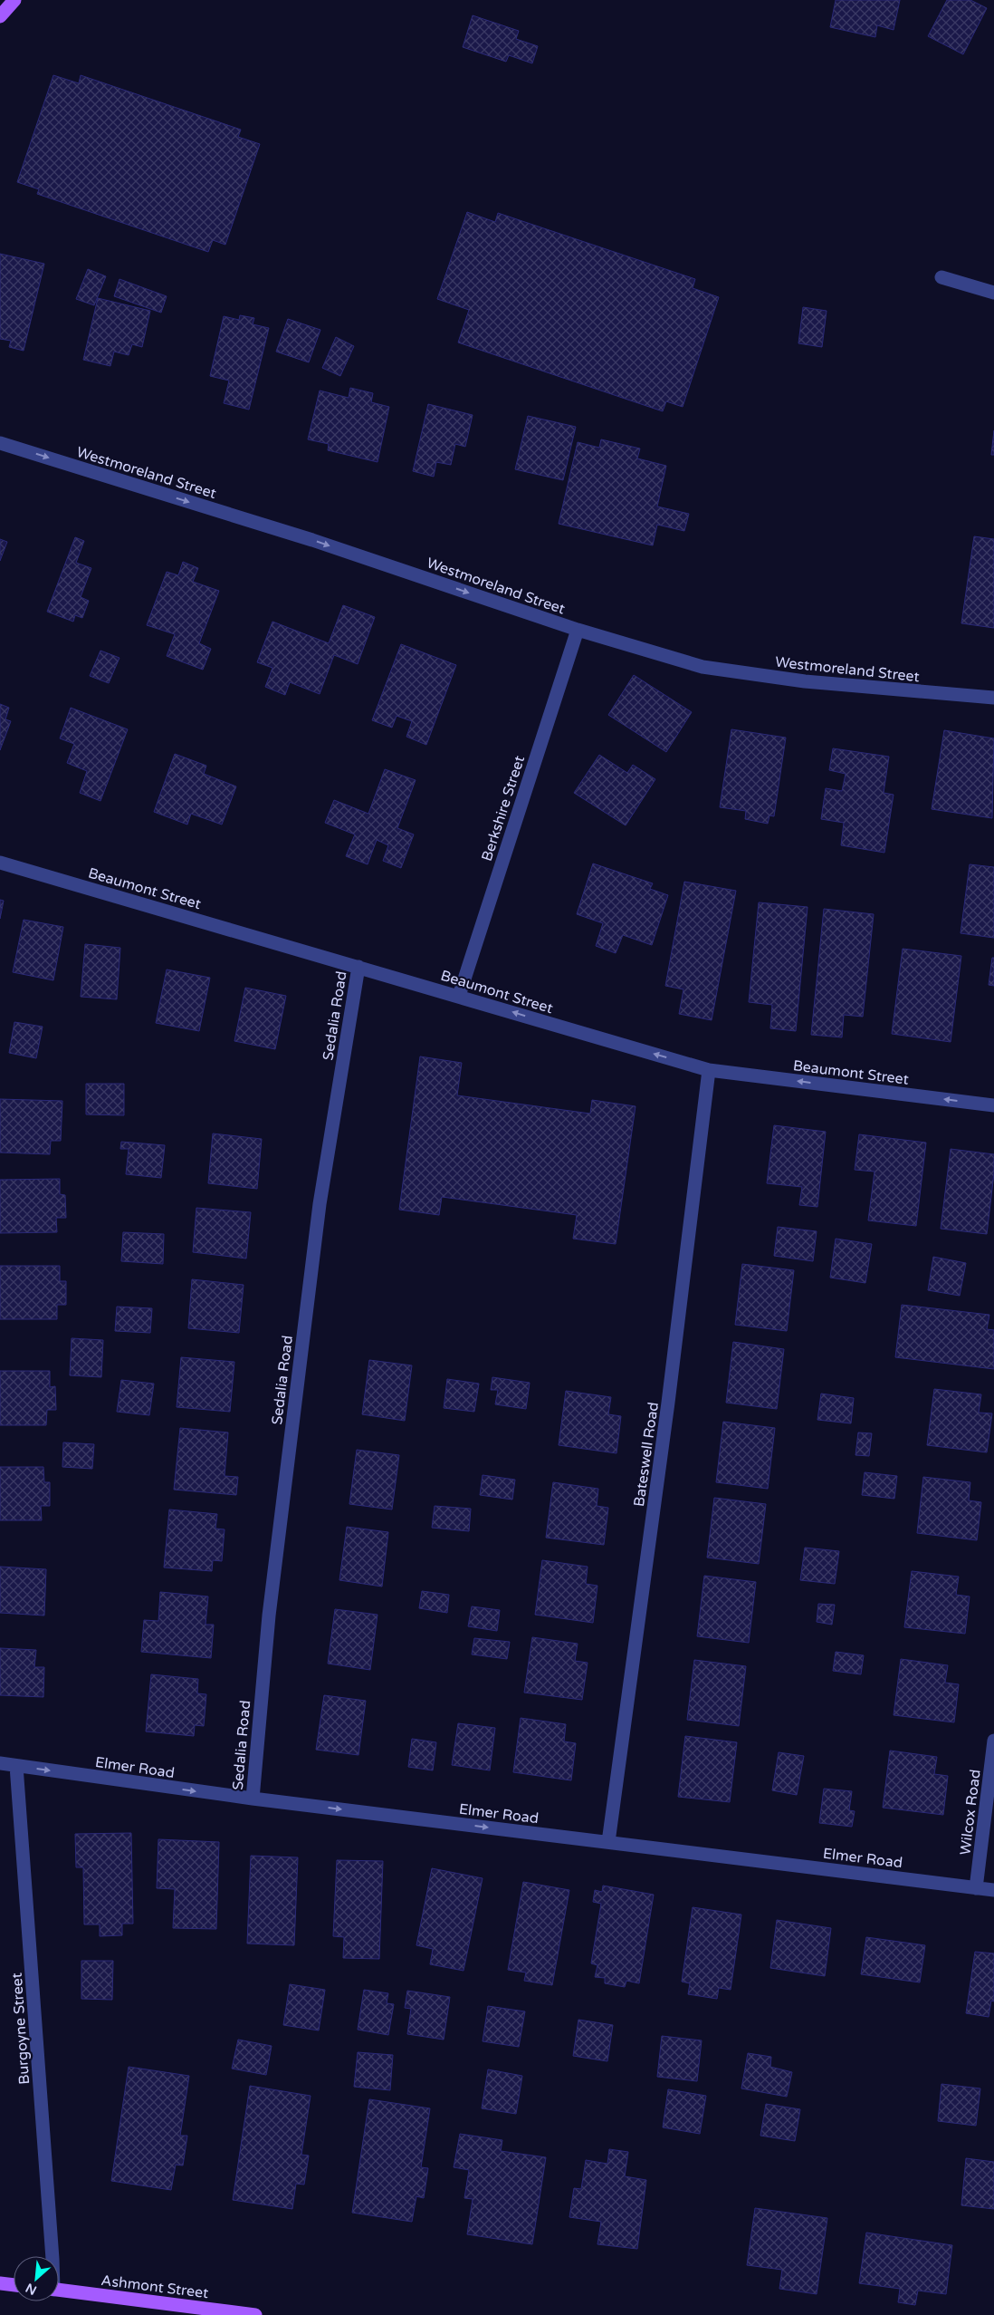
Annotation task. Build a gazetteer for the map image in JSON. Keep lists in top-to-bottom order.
{
  "streets": {
    "main road": ["Ashmont Street"],
    "street": [
      "Westmoreland Street",
      "Berkshire Street",
      "Beaumont Street",
      "Sedalia Road",
      "Bateswell Road",
      "Elmer Road",
      "Wilcox Road",
      "Burgoyne Street"
    ]
  },
  "crossings": [
    ["Westmoreland Street", "Berkshire Street"],
    ["Berkshire Street", "Beaumont Street"],
    ["Beaumont Street", "Sedalia Road"],
    ["Beaumont Street", "Bateswell Road"],
    ["Sedalia Road", "Elmer Road"],
    ["Bateswell Road", "Elmer Road"],
    ["Elmer Road", "Wilcox Road"],
    ["Elmer Road", "Burgoyne Street"]
  ],
  "one_way": ["Westmoreland Street", "Beaumont Street", "Elmer Road"],
  "north": "bottom left"
}
